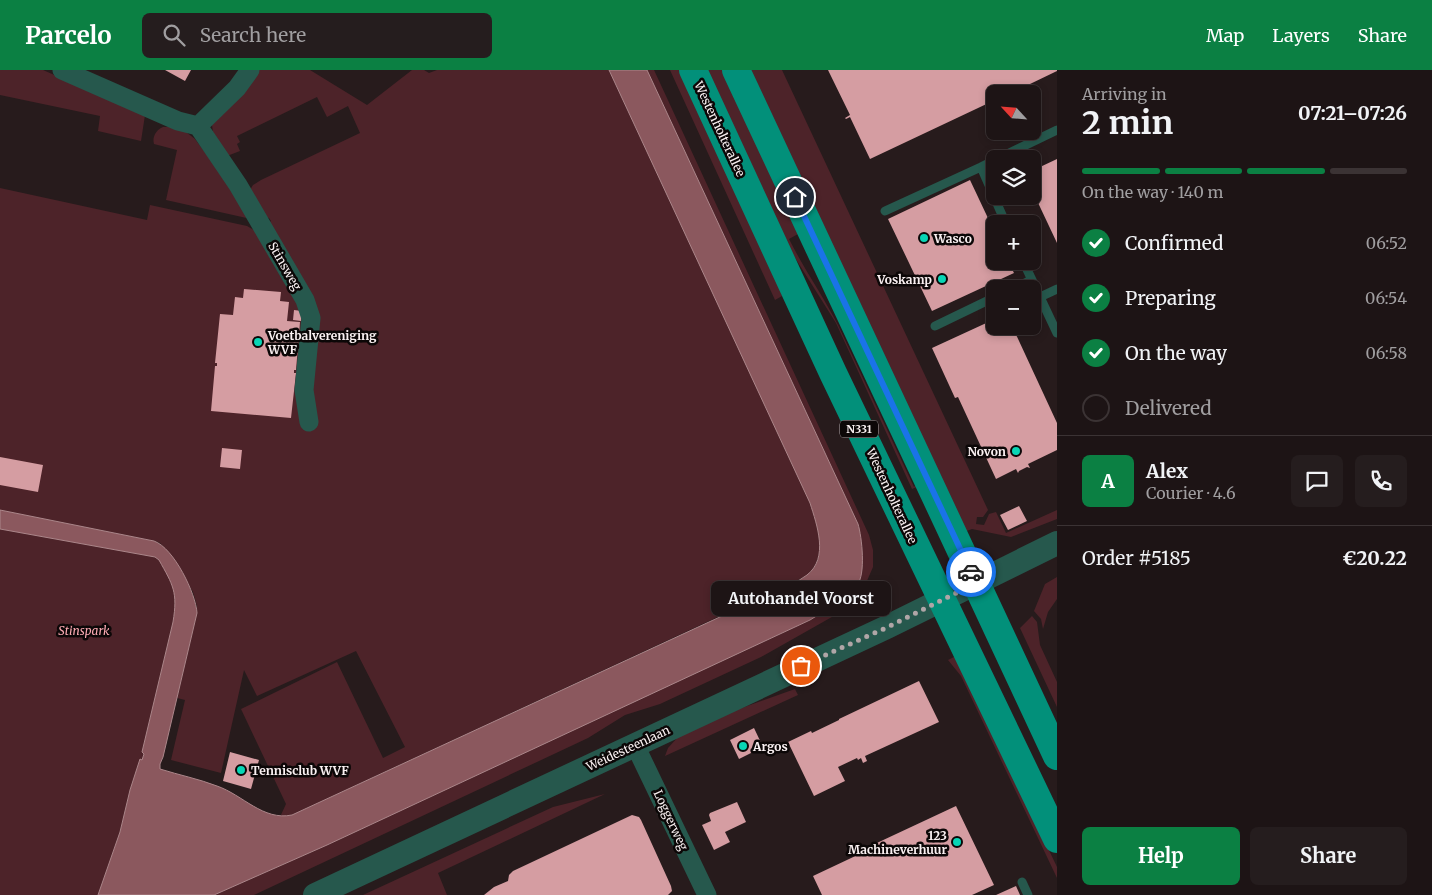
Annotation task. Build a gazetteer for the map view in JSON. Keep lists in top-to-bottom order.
{
  "streets": {
    "main road": ["Westenholterallee", "N331"],
    "street": ["Stinsweg", "Weidesteenlaan", "Loggerweg"]
  },
  "crossings": [
    ["Westenholterallee", "Weidesteenlaan"],
    ["Weidesteenlaan", "Loggerweg"]
  ],
  "parks": ["Stinspark"],
  "places": [
    "Wasco",
    "Voskamp",
    "Voetbalvereniging WVF",
    "Novon",
    "Autohandel Voorst",
    "Argos",
    "Tennisclub WVF",
    "123 Machineverhuur"
  ],
  "north": "top left",
  "page": {
    "header": "Parcelo",
    "search": "Search here",
    "nav": ["Map", "Layers", "Share"],
    "heading": ["2 min", "Arriving in", "07:21–07:26"],
    "panel": [
      "Alex",
      "Courier · 4.6",
      "Order #5185",
      "€20.22"
    ],
    "map_buttons": ["+", "−"],
    "bar": "On the way · 140 m",
    "list": [
      ["Confirmed", "06:52"],
      ["Preparing", "06:54"],
      ["On the way", "06:58"],
      "Delivered"
    ],
    "round": "A",
    "bubble": "Autohandel Voorst",
    "buttons": ["Help", "Share"]
  }
}
